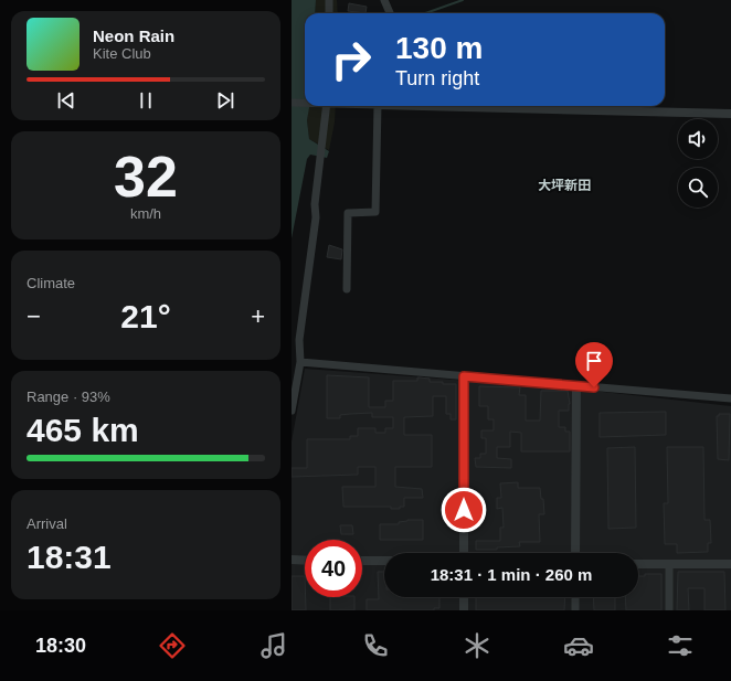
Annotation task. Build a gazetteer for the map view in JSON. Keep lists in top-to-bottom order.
{
  "districts": ["大坪新田"],
  "page": {
    "turn": ["130 m", "Turn right"],
    "song": ["Neon Rain", "Kite Club"],
    "tile": [
      ["32", "km/h"],
      "Climate",
      ["Range · 93%", "465 km"],
      ["Arrival", "18:31"]
    ],
    "heat": ["−", "21°", "+"],
    "limit": "40",
    "trip": "18:31 · 1 min · 260 m",
    "tabs": "18:30"
  }
}
